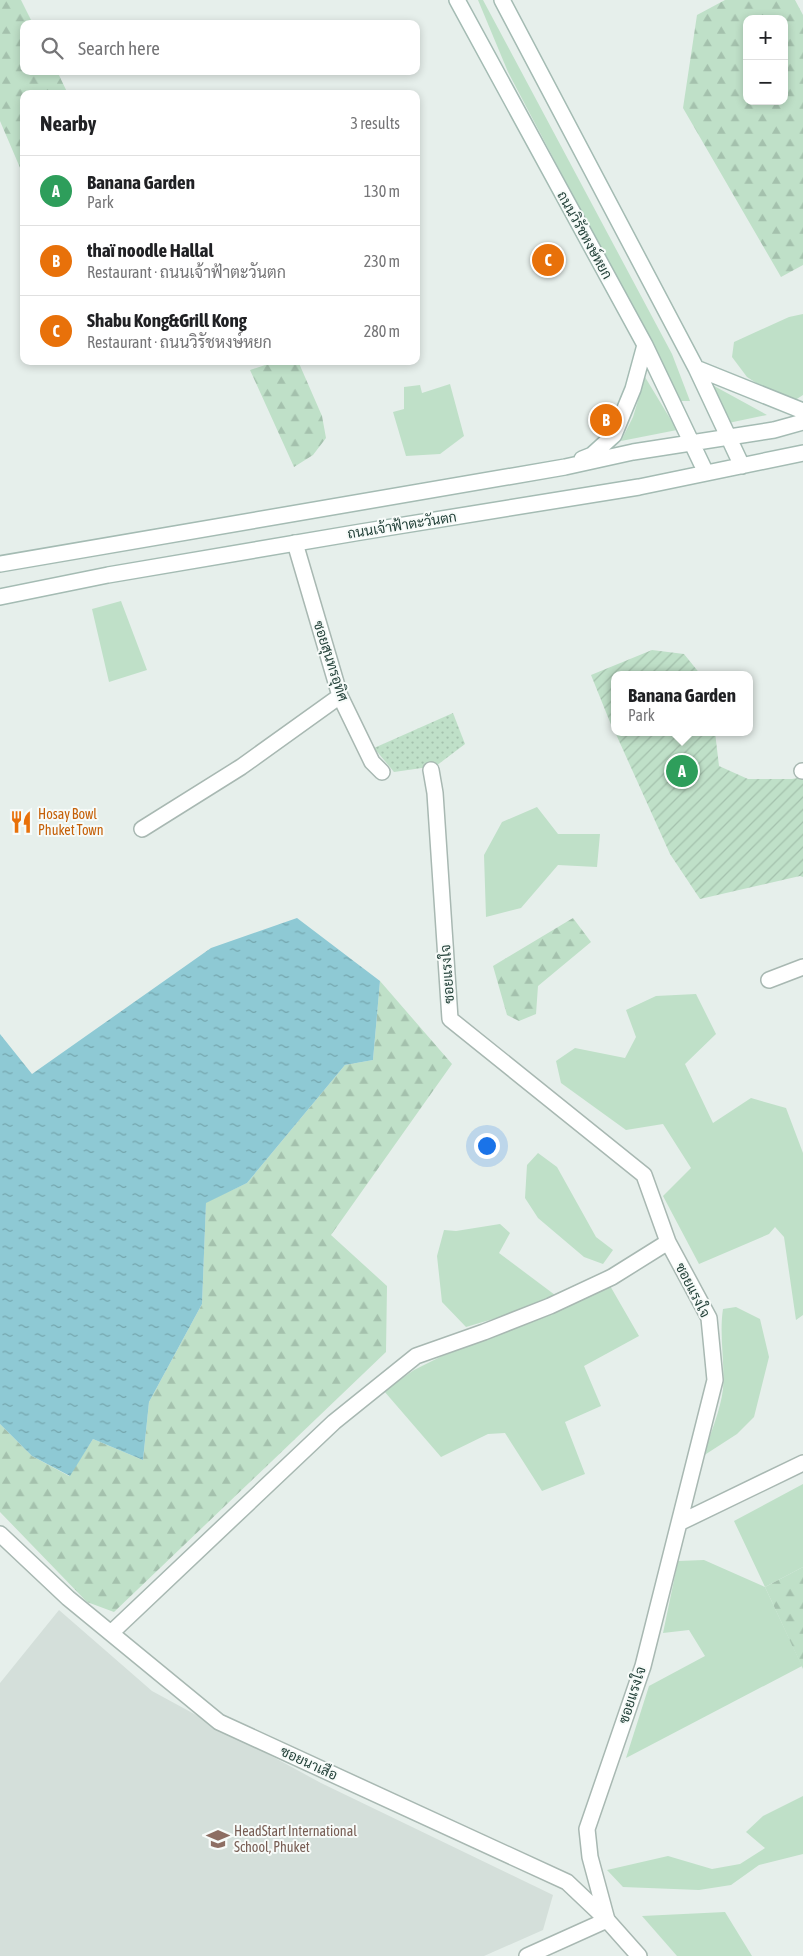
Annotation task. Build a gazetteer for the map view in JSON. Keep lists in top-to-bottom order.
{
  "streets": {
    "street": [
      "ถนนวิรัชหงษ์หยก",
      "ถนนเจ้าฟ้าตะวันตก",
      "ซอยสุนทรอุทิศ",
      "ซอยแรงใจ",
      "ซอยนาเสือ"
    ]
  },
  "crossings": [
    ["ถนนวิรัชหงษ์หยก", "ถนนเจ้าฟ้าตะวันตก"],
    ["ถนนเจ้าฟ้าตะวันตก", "ซอยสุนทรอุทิศ"],
    ["ซอยแรงใจ", "ซอยนาเสือ"]
  ],
  "places": {
    "restaurant": ["Hosay Bowl Phuket Town"],
    "school or university": ["HeadStart International School, Phuket"]
  },
  "page": {
    "map_buttons": ["+", "−"],
    "search": "Search here",
    "heading": ["Nearby", "3 results"],
    "list": [
      {
        "mark": "A",
        "name": "Banana Garden",
        "note": "Park",
        "value": "130 m"
      },
      {
        "mark": "B",
        "name": "thaï noodle Hallal",
        "note": "Restaurant · ถนนเจ้าฟ้าตะวันตก",
        "value": "230 m"
      },
      {
        "mark": "C",
        "name": "Shabu Kong&Grill Kong",
        "note": "Restaurant · ถนนวิรัชหงษ์หยก",
        "value": "280 m"
      }
    ],
    "pins": ["C", "B", "A"],
    "popup": ["Banana Garden", "Park"]
  }
}
